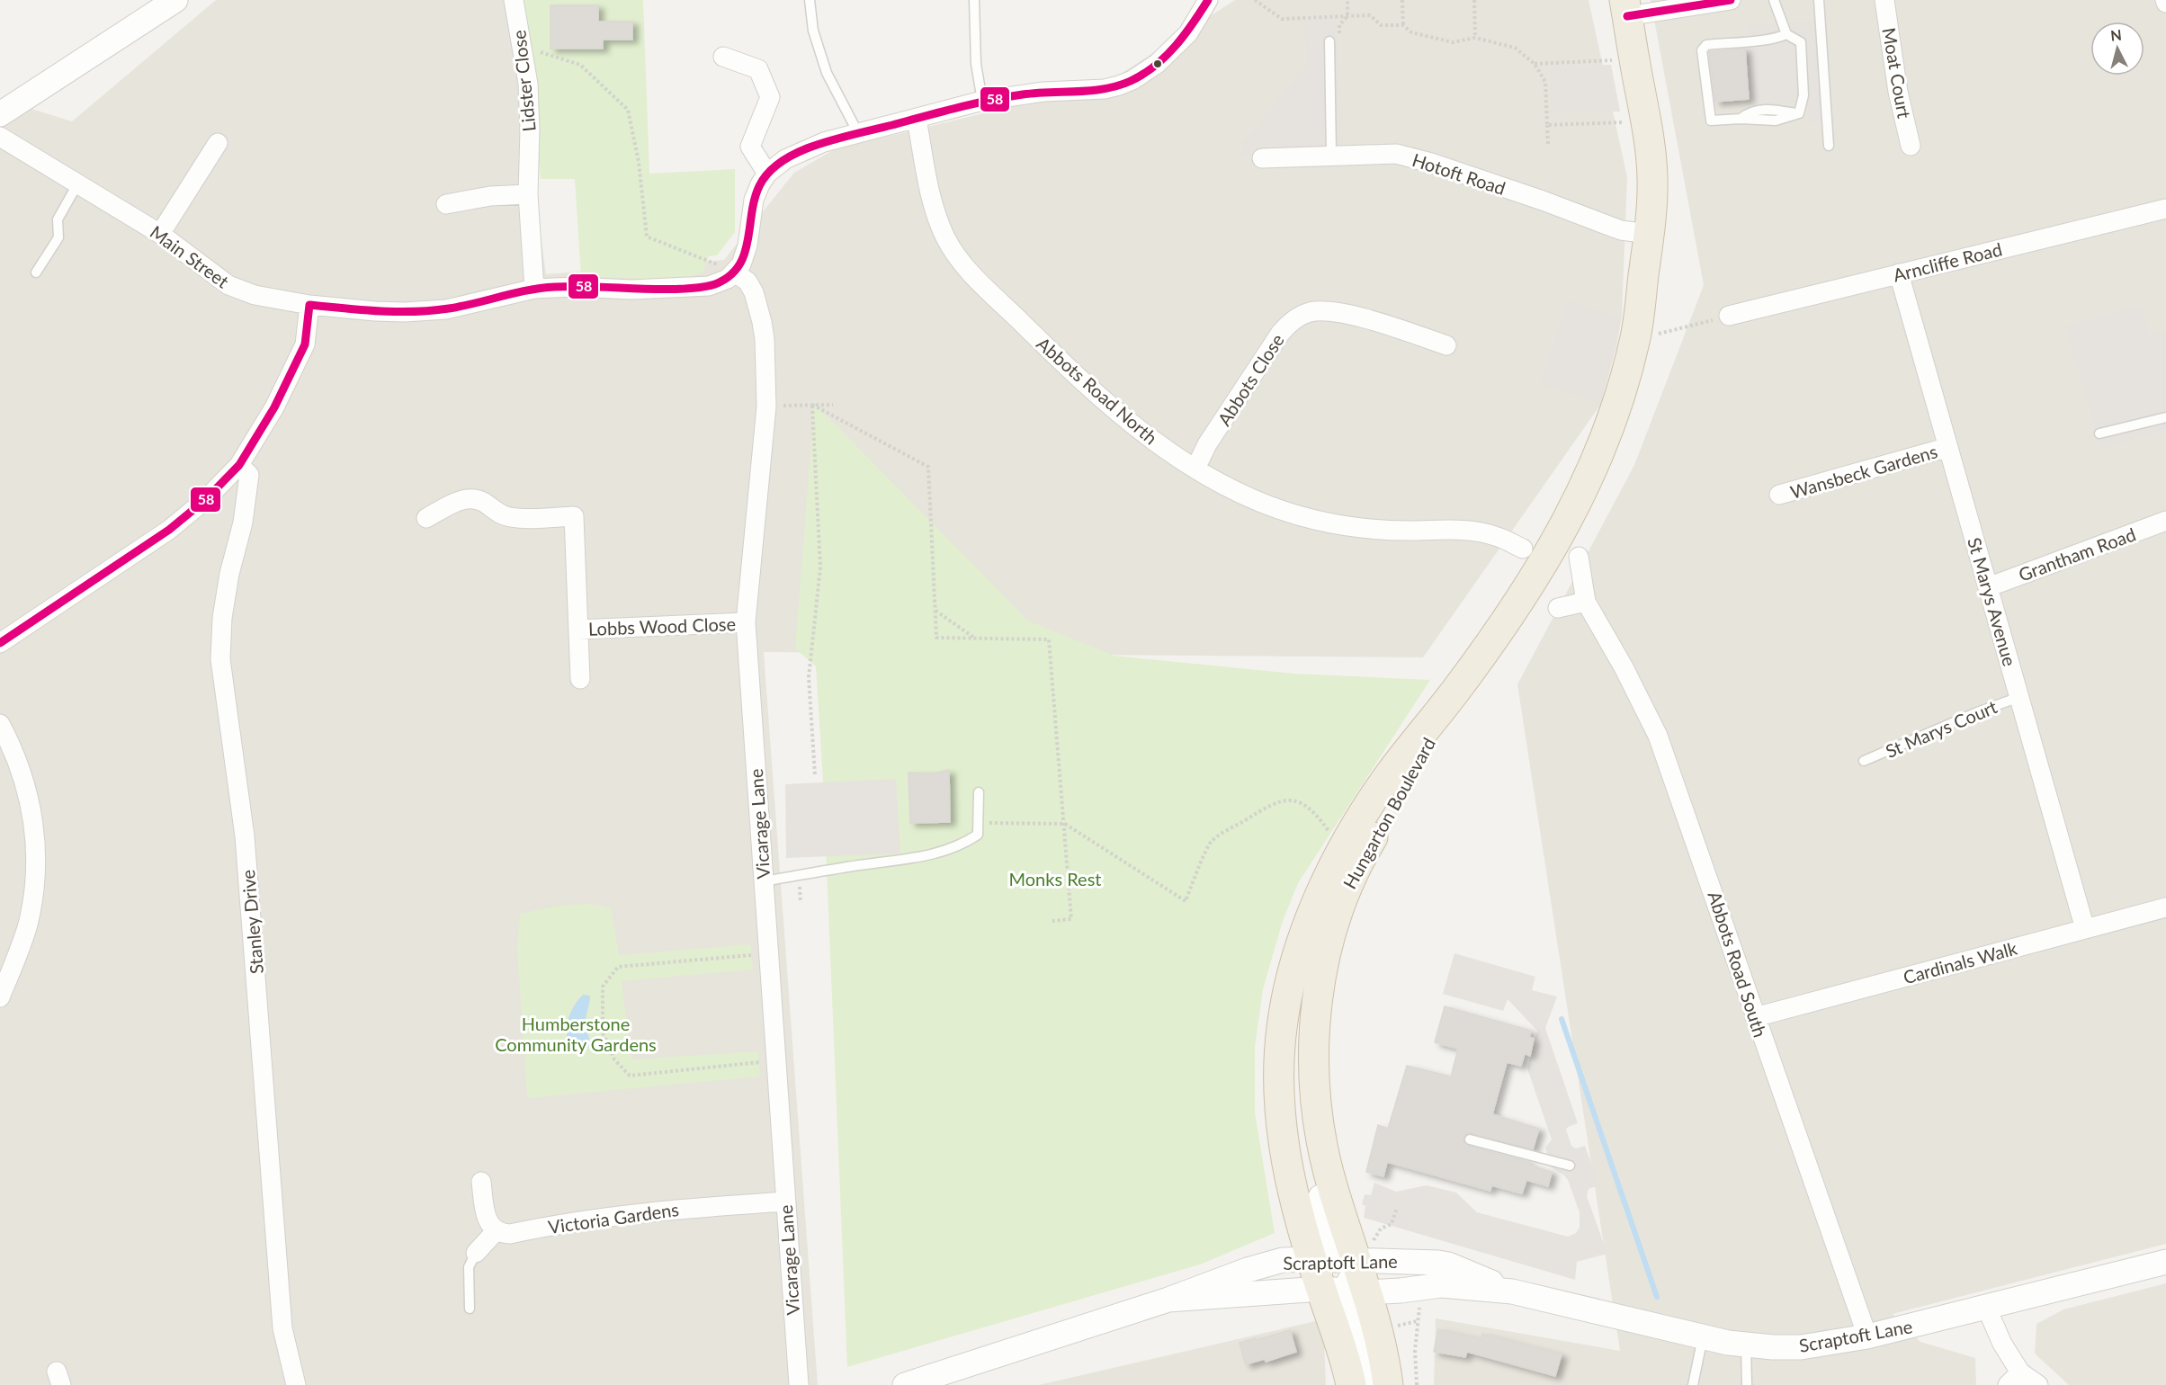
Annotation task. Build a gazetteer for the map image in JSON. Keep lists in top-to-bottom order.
{
  "streets": {
    "highway": ["Hungarton Boulevard"],
    "street": [
      "Moat Court",
      "Lidster Close",
      "Hotoft Road",
      "Main Street",
      "Arncliffe Road",
      "Abbots Close",
      "Abbots Road North",
      "Wansbeck Gardens",
      "Grantham Road",
      "St Marys Avenue",
      "Lobbs Wood Close",
      "Vicarage Lane",
      "Stanley Drive",
      "Cardinals Walk",
      "Abbots Road South",
      "Victoria Gardens",
      "Scraptoft Lane"
    ],
    "lane": ["St Marys Court"]
  },
  "crossings": [
    ["Lidster Close", "Main Street"],
    ["Hotoft Road", "Hungarton Boulevard"],
    ["Main Street", "Vicarage Lane"],
    ["Arncliffe Road", "St Marys Avenue"],
    ["Abbots Close", "Abbots Road North"],
    ["Wansbeck Gardens", "St Marys Avenue"],
    ["Grantham Road", "St Marys Avenue"],
    ["St Marys Avenue", "St Marys Court"],
    ["St Marys Avenue", "Cardinals Walk"],
    ["Lobbs Wood Close", "Vicarage Lane"],
    ["Hungarton Boulevard", "Scraptoft Lane"],
    ["Vicarage Lane", "Victoria Gardens"],
    ["Cardinals Walk", "Abbots Road South"],
    ["Abbots Road South", "Scraptoft Lane"]
  ],
  "parks": ["Monks Rest", "Humberstone Community Gardens"],
  "lines": ["transit line 58"],
  "north": "top"
}
